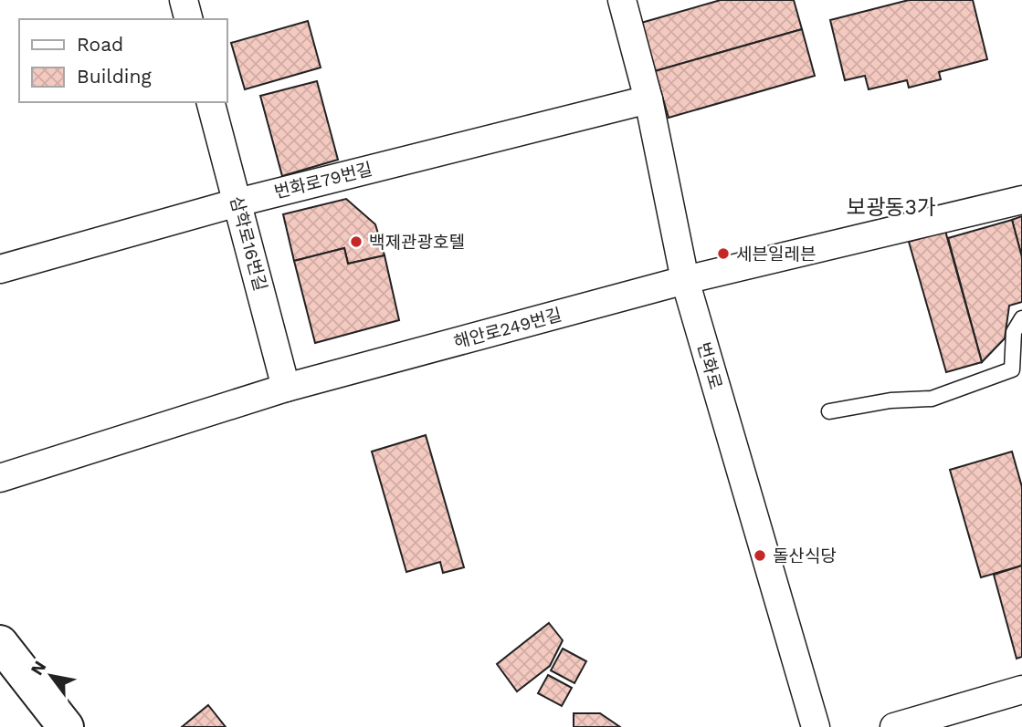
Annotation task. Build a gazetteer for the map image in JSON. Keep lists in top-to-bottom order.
{
  "streets": {
    "street": [
      "번화로79번길",
      "삼학로16번길",
      "해안로249번길",
      "번화로"
    ]
  },
  "crossings": [
    ["번화로79번길", "삼학로16번길"],
    ["번화로79번길", "번화로"],
    ["삼학로16번길", "해안로249번길"],
    ["해안로249번길", "번화로"]
  ],
  "districts": ["보광동3가"],
  "places": ["백제관광호텔", "세븐일레븐", "돌산식당"],
  "legend": ["Road", "Building"],
  "north": "top left"
}
